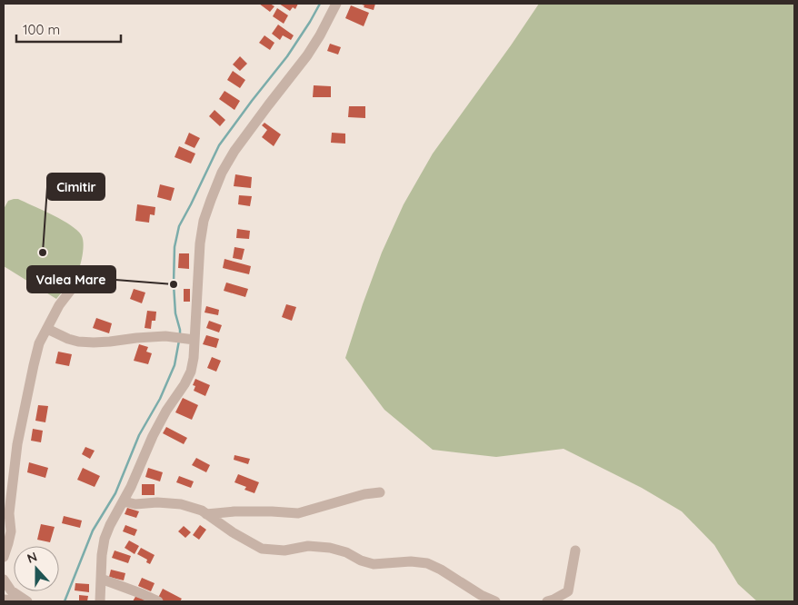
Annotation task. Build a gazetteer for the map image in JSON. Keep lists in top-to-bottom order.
{
  "places": ["Cimitir", "Valea Mare"],
  "scale_bar": "100 m",
  "north": "top"
}
